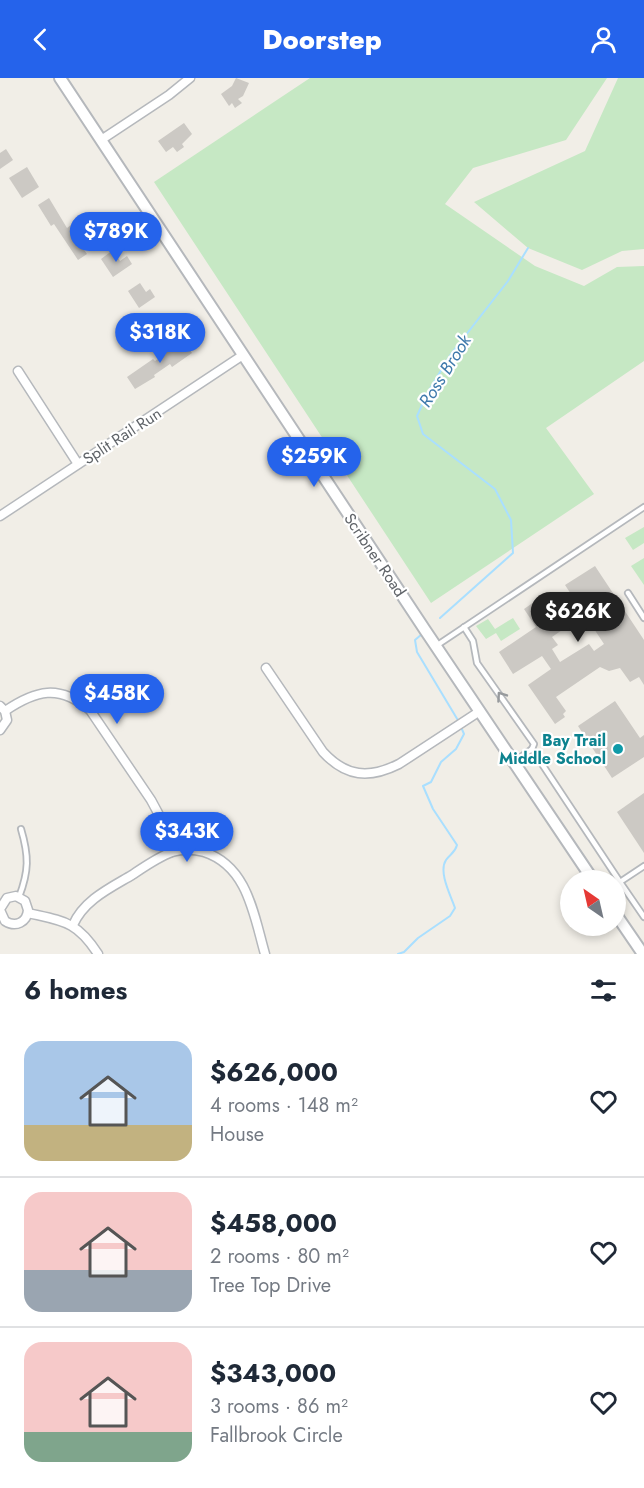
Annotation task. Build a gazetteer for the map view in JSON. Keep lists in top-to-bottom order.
{
  "streets": {
    "street": ["Split Rail Run", "Scribner Road"]
  },
  "crossings": [
    ["Split Rail Run", "Scribner Road"]
  ],
  "water": ["Ross Brook"],
  "places": ["Bay Trail Middle School"],
  "north": "top left",
  "page": {
    "header": "Doorstep",
    "price": [
      "$789K",
      "$318K",
      "$259K",
      "$626K",
      "$458K",
      "$343K"
    ],
    "heading": "6 homes",
    "list": [
      {
        "name": "$626,000",
        "note": "4 rooms · 148 m² · House"
      },
      {
        "name": "$458,000",
        "note": "2 rooms · 80 m² · Tree Top Drive"
      },
      {
        "name": "$343,000",
        "note": "3 rooms · 86 m² · Fallbrook Circle"
      }
    ]
  }
}
